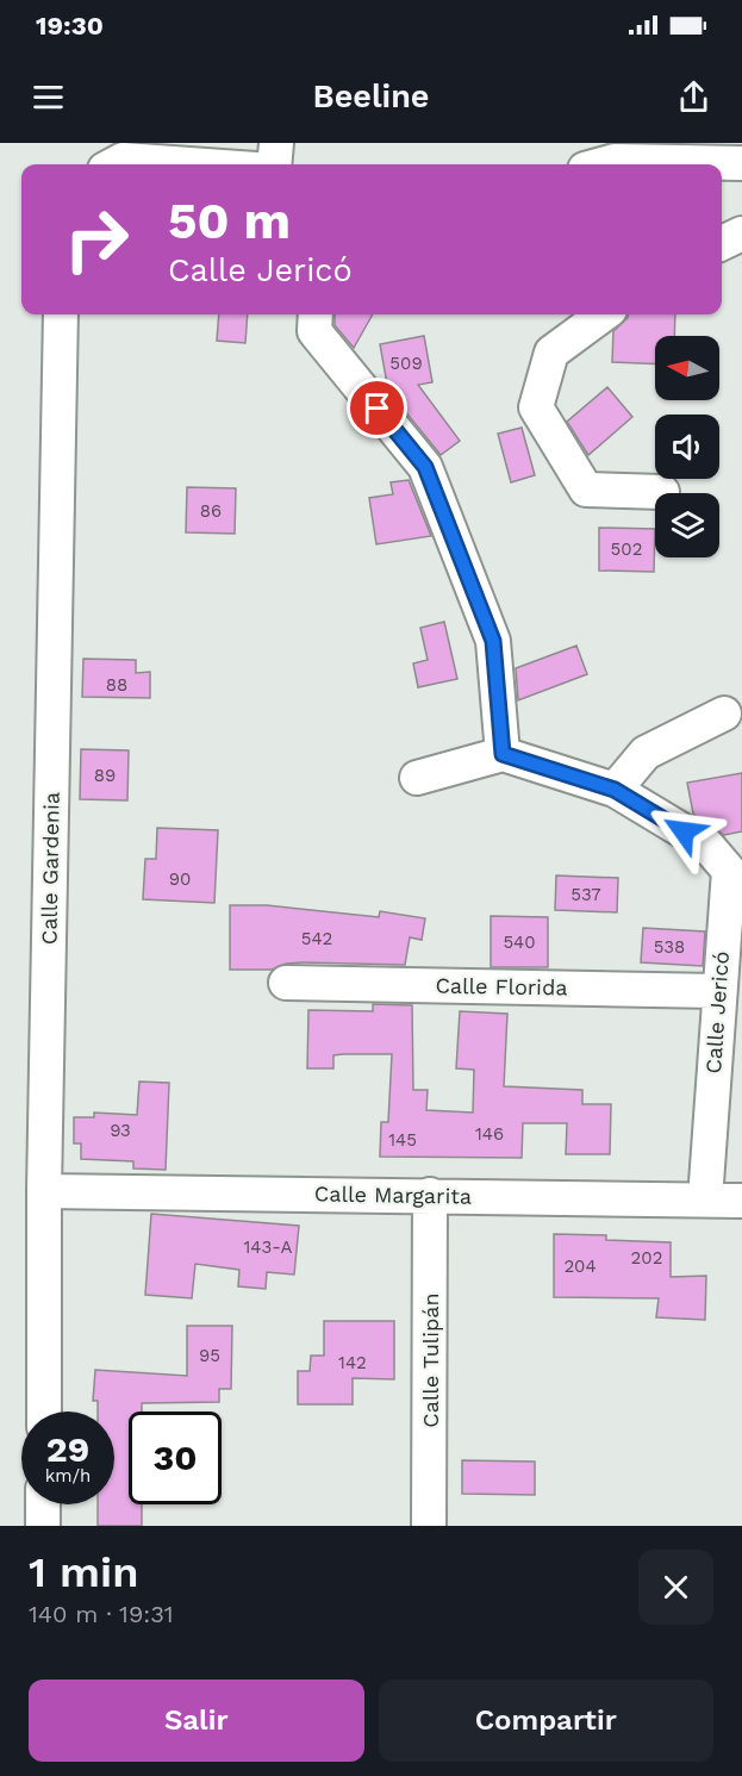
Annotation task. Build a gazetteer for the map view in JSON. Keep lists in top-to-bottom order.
{
  "streets": {
    "street": [
      "Calle Gardenia",
      "Calle Florida",
      "Calle Jericó",
      "Calle Margarita",
      "Calle Tulipán"
    ]
  },
  "crossings": [
    ["Calle Gardenia", "Calle Margarita"],
    ["Calle Florida", "Calle Jericó"],
    ["Calle Jericó", "Calle Margarita"],
    ["Calle Margarita", "Calle Tulipán"]
  ],
  "house_numbers": [
    "509",
    "86",
    "502",
    "88",
    "89",
    "90",
    "537",
    "542",
    "540",
    "538",
    "93",
    "146",
    "145",
    "143-A",
    "202",
    "204",
    "95",
    "142"
  ],
  "north": "left",
  "page": {
    "status": "19:30",
    "header": "Beeline",
    "turn": ["50 m", "Calle Jericó"],
    "speed": "29 km/h",
    "limit": "30",
    "heading": ["1 min", "140 m · 19:31"],
    "buttons": ["Salir", "Compartir"]
  }
}
